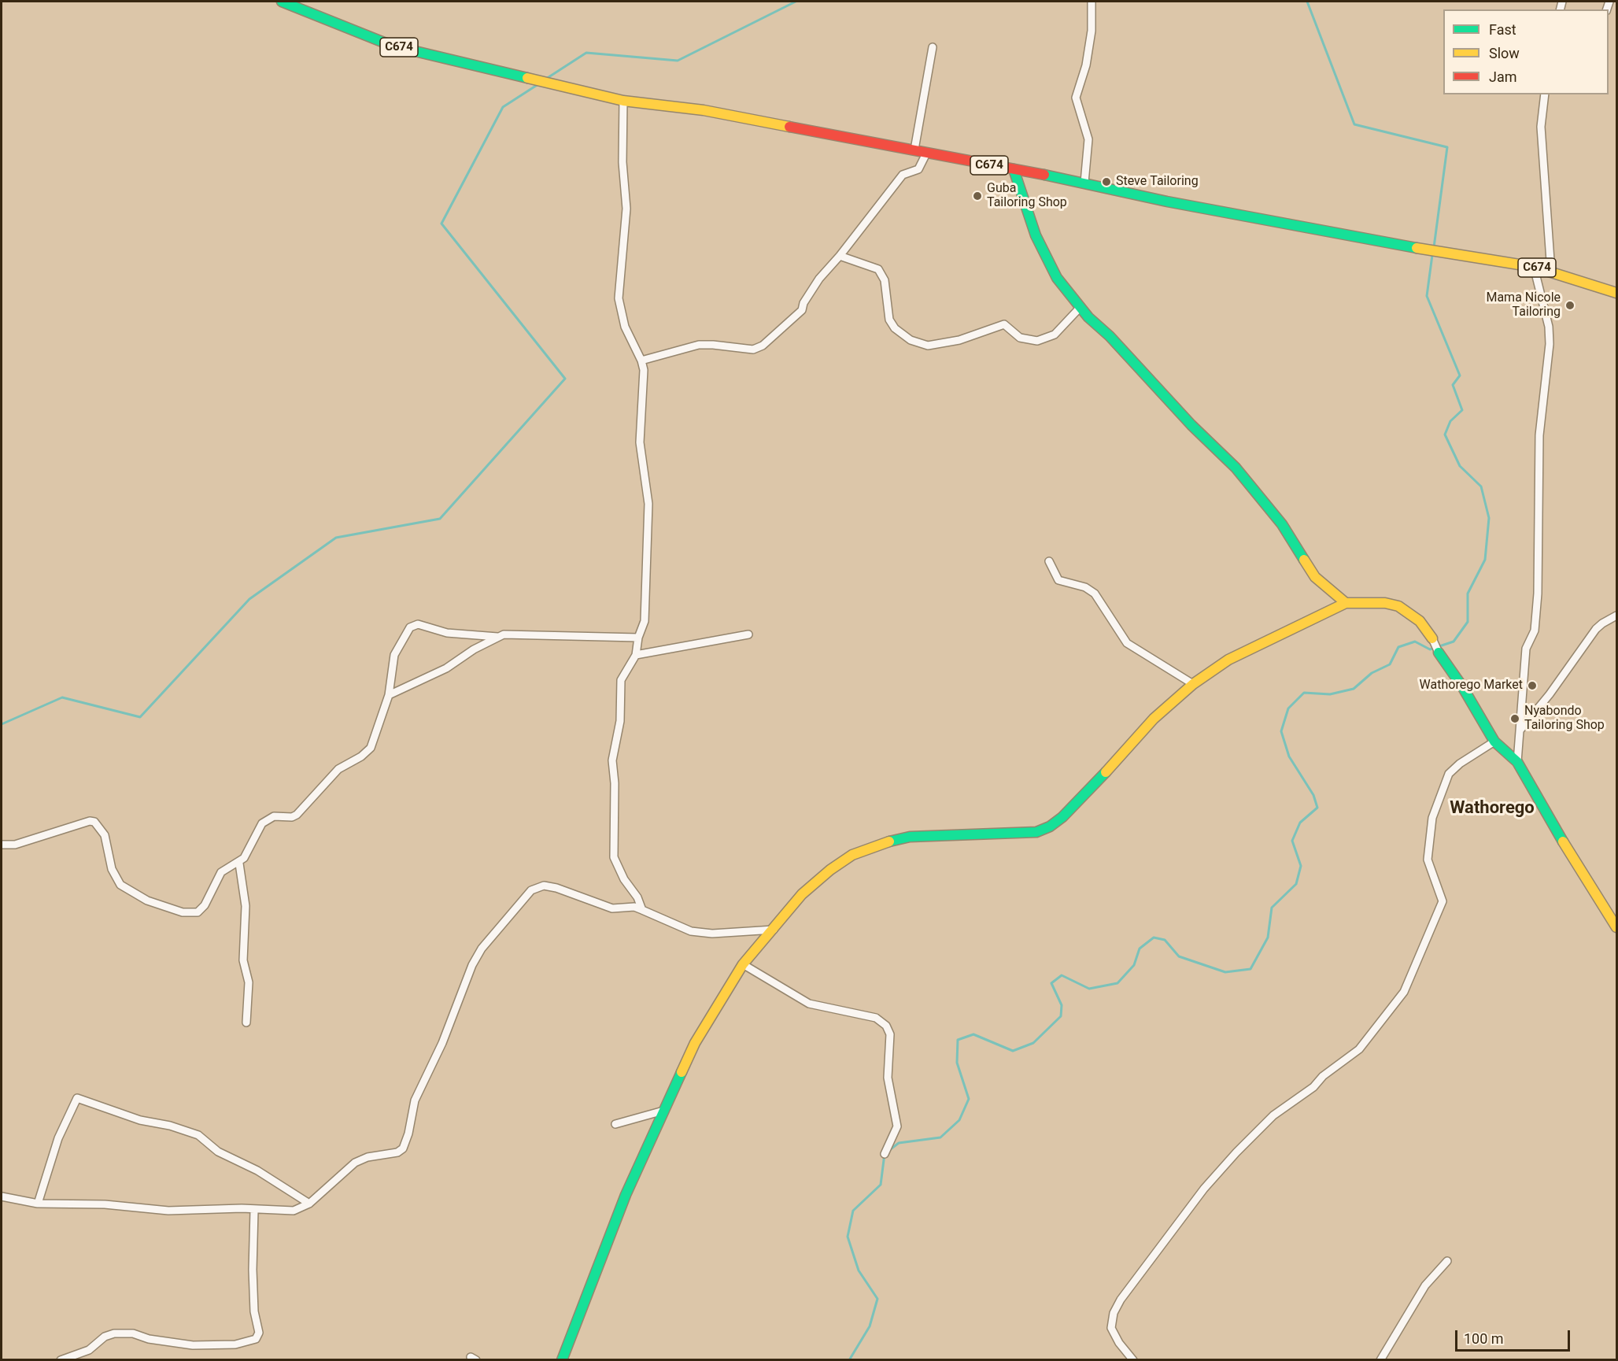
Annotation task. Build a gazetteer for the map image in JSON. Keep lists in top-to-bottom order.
{
  "streets": {
    "street": ["C674"]
  },
  "districts": ["Wathorego"],
  "places": [
    "Steve Tailoring",
    "Guba Tailoring Shop",
    "Mama Nicole Tailoring",
    "Wathorego Market",
    "Nyabondo Tailoring Shop"
  ],
  "legend": ["Fast", "Slow", "Jam"],
  "scale_bar": "100 m"
}
